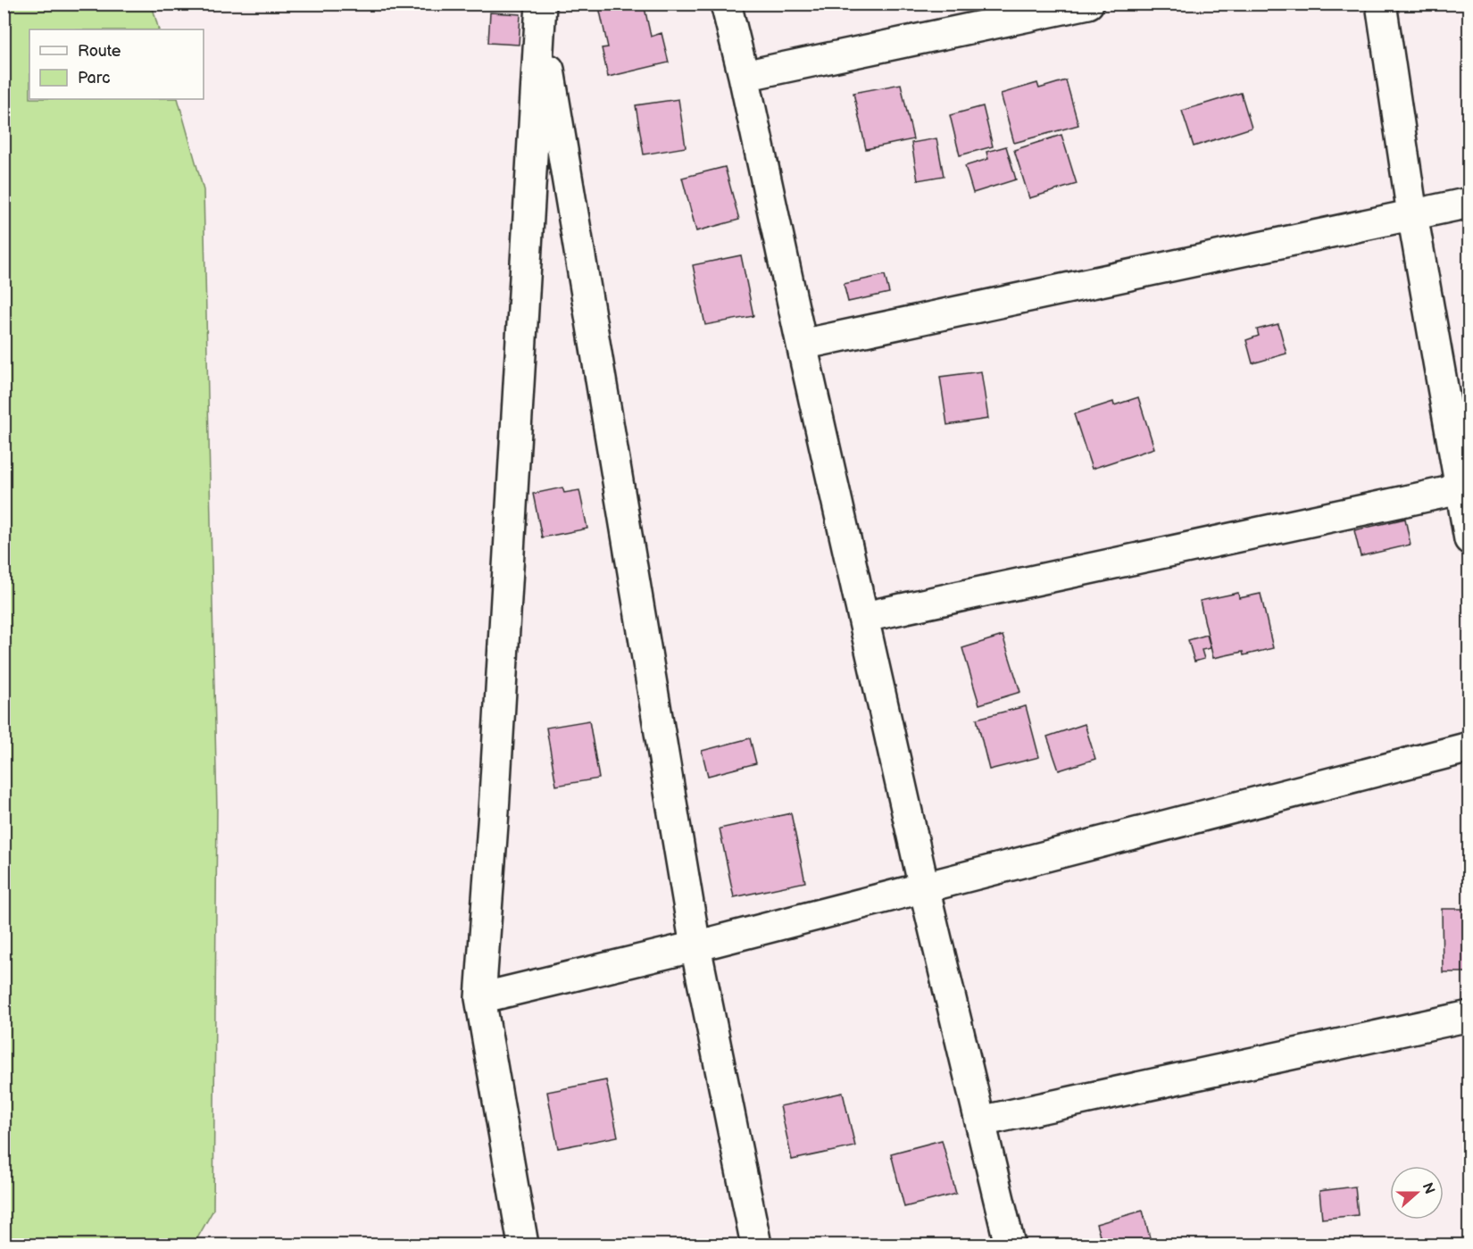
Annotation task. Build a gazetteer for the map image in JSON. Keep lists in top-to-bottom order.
{
  "legend": ["Route", "Parc"],
  "north": "right"
}
